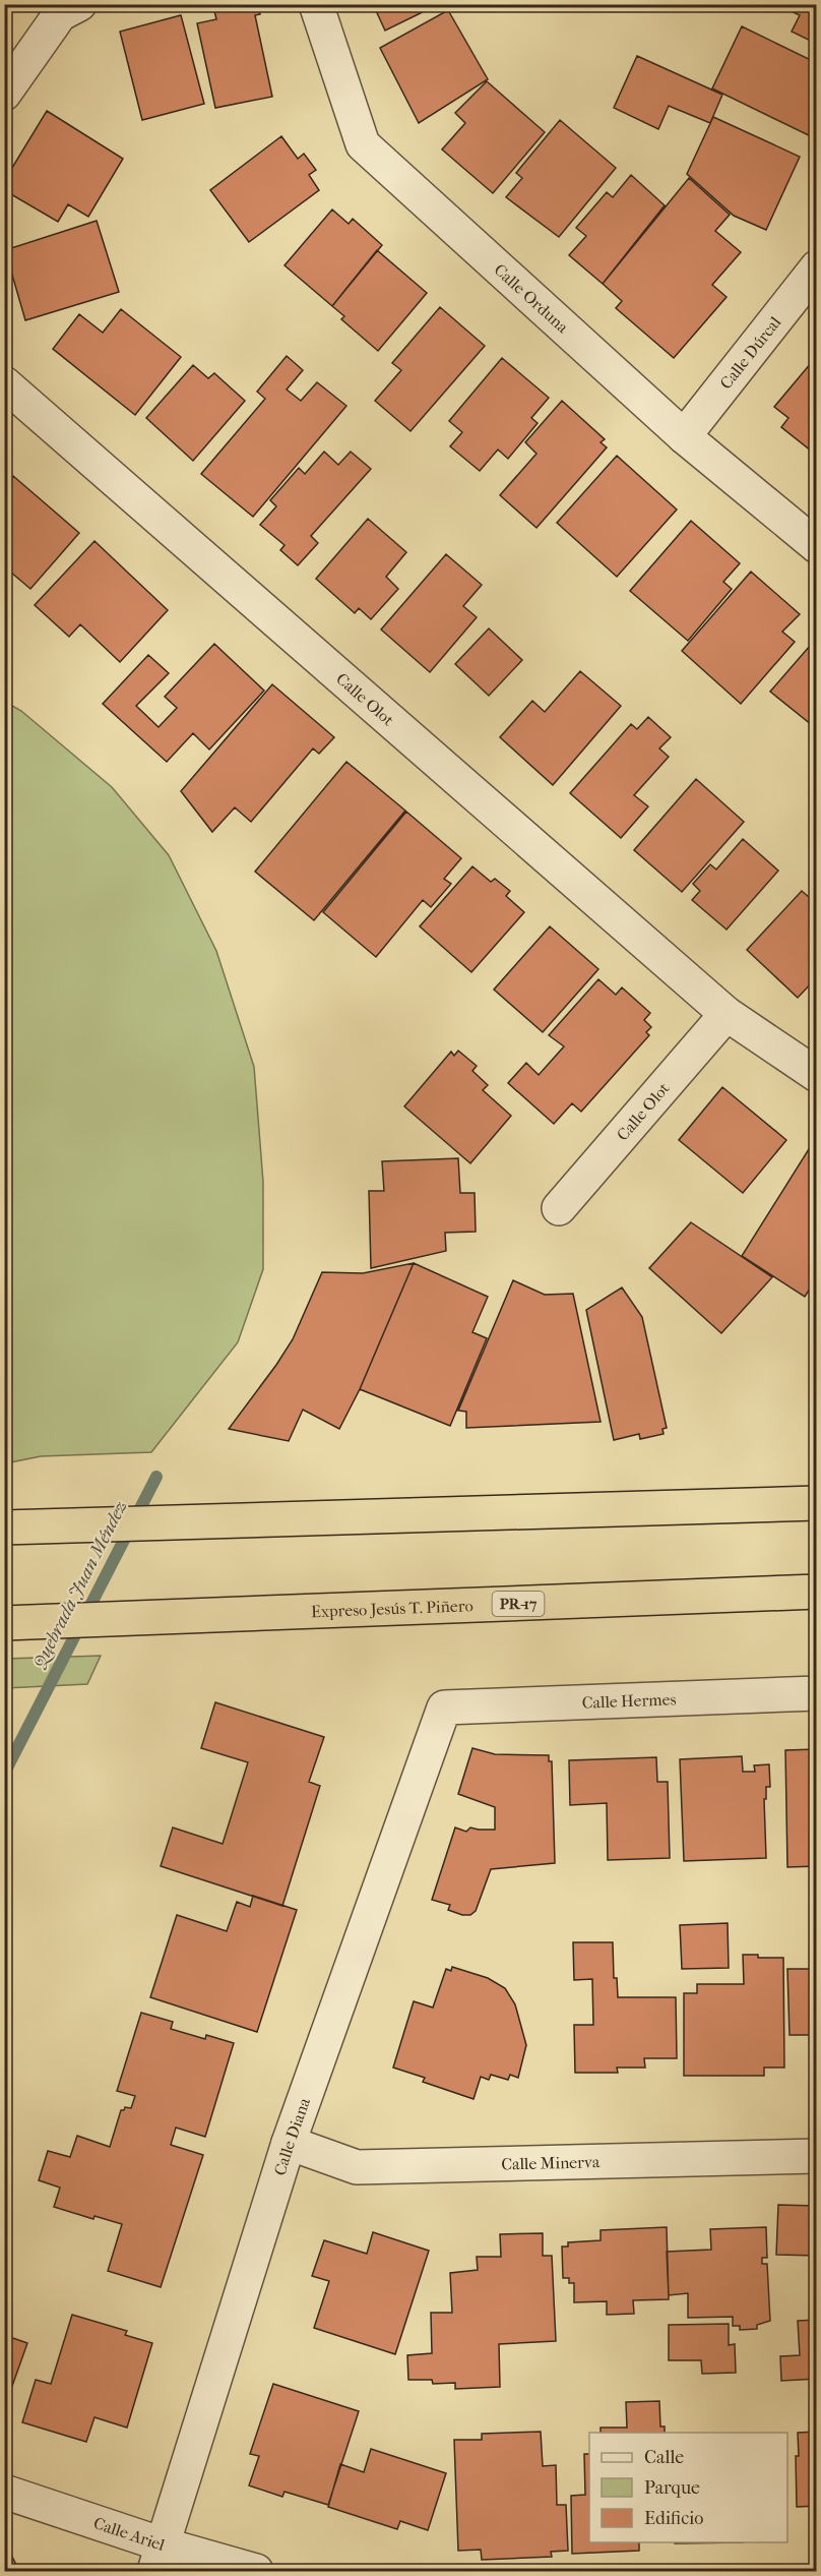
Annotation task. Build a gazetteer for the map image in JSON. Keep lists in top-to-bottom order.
{
  "streets": {
    "highway": ["PR-17", "Expreso Jesús T. Piñero"],
    "street": [
      "Calle Orduna",
      "Calle Dúrcal",
      "Calle Olot",
      "Calle Hermes",
      "Calle Diana",
      "Calle Minerva",
      "Calle Ariel"
    ]
  },
  "crossings": [
    ["Calle Orduna", "Calle Dúrcal"],
    ["Calle Hermes", "Calle Diana"],
    ["Calle Diana", "Calle Minerva"],
    ["Calle Diana", "Calle Ariel"]
  ],
  "water": ["Quebrada Juan Méndez"],
  "legend": ["Calle", "Parque", "Edificio"]
}
